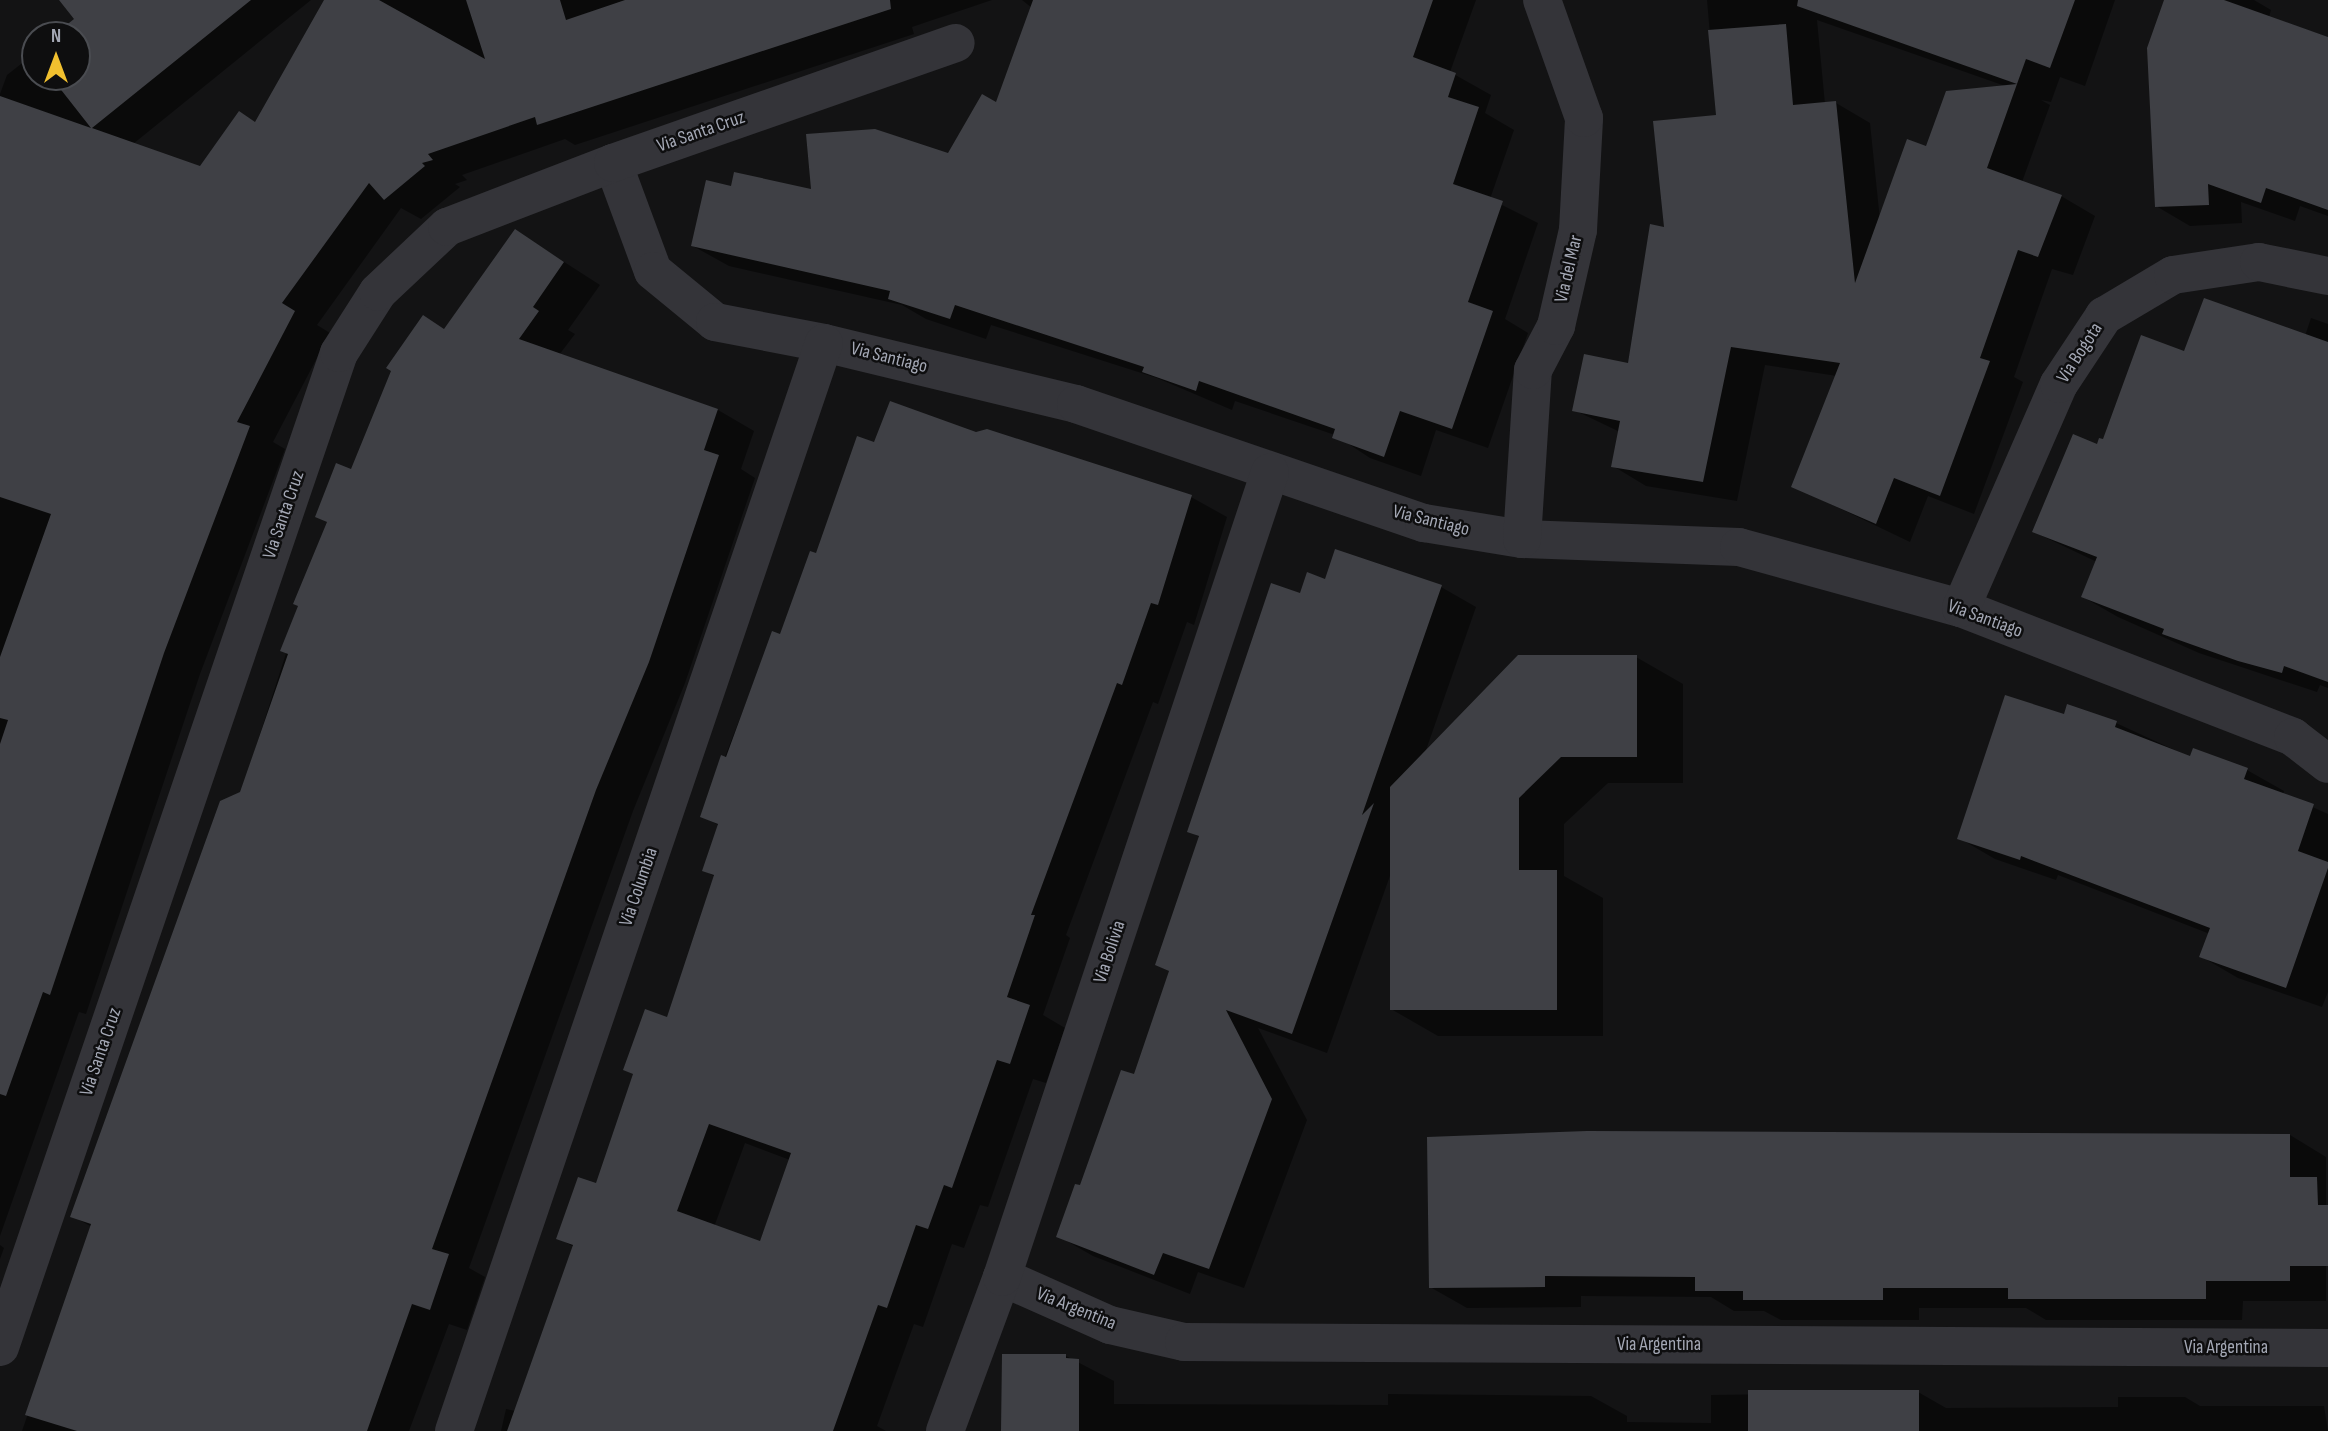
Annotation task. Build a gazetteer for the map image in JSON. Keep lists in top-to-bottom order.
{
  "streets": {
    "street": [
      "Via Santa Cruz",
      "Via del Mar",
      "Via Bogota",
      "Via Santiago",
      "Via Columbia",
      "Via Bolivia",
      "Via Argentina"
    ]
  },
  "crossings": [
    ["Via Santa Cruz", "Via Santiago"],
    ["Via del Mar", "Via Santiago"],
    ["Via Bogota", "Via Santiago"],
    ["Via Santiago", "Via Columbia"],
    ["Via Santiago", "Via Bolivia"],
    ["Via Bolivia", "Via Argentina"]
  ],
  "north": "top"
}
